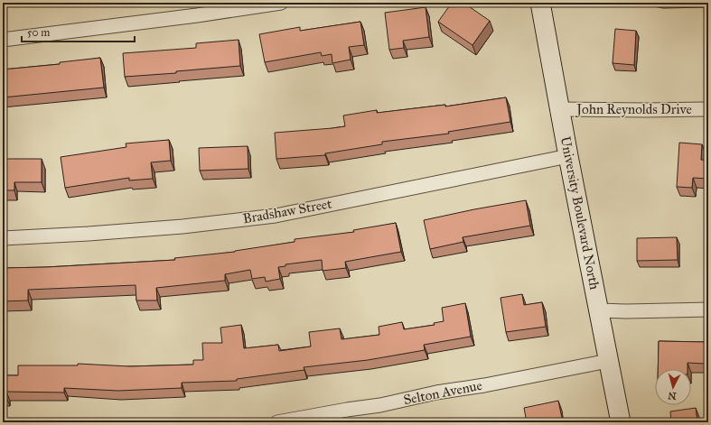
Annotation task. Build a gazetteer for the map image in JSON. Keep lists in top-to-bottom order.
{
  "streets": {
    "street": [
      "John Reynolds Drive",
      "Bradshaw Street",
      "University Boulevard North",
      "Selton Avenue"
    ]
  },
  "crossings": [
    ["John Reynolds Drive", "University Boulevard North"],
    ["Bradshaw Street", "University Boulevard North"],
    ["University Boulevard North", "Selton Avenue"]
  ],
  "scale_bar": "50 m",
  "north": "bottom"
}
